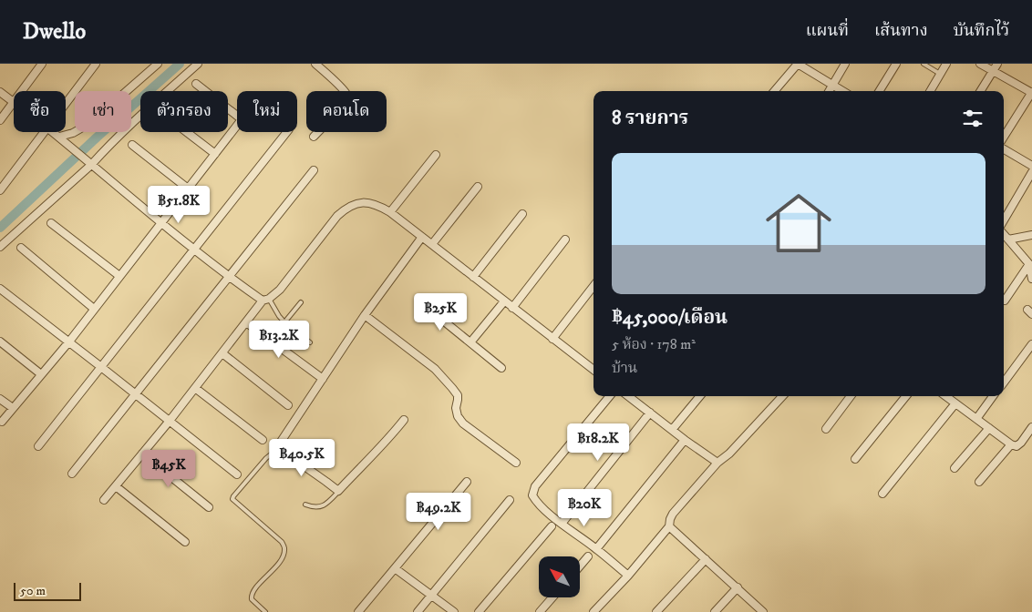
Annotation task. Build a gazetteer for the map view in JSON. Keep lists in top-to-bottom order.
{
  "scale_bar": "50 m",
  "north": "top left",
  "page": {
    "header": "Dwello",
    "nav": ["แผนที่", "เส้นทาง", "บันทึกไว้"],
    "chip": [
      "ซื้อ",
      "เช่า",
      "ตัวกรอง",
      "ใหม่",
      "คอนโด"
    ],
    "heading": "8 รายการ",
    "list": [
      {
        "name": "฿45,000/เดือน",
        "note": "5 ห้อง · 178 m² · บ้าน"
      }
    ],
    "price": [
      "฿51.8K",
      "฿25K",
      "฿13.2K",
      "฿18.2K",
      "฿40.5K",
      "฿45K",
      "฿20K",
      "฿49.2K"
    ],
    "scale": "50 m"
  }
}
